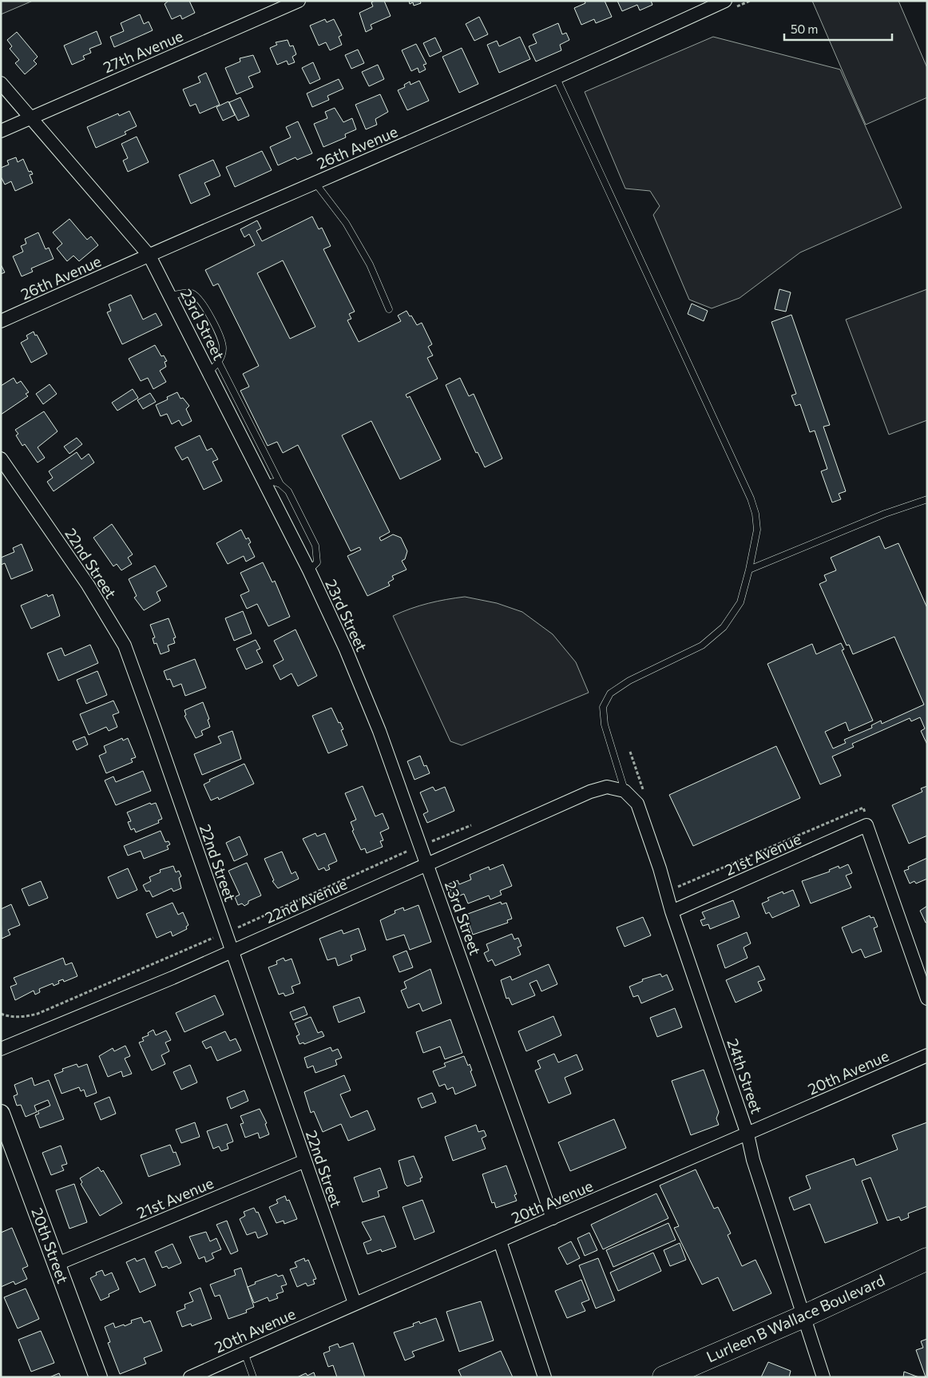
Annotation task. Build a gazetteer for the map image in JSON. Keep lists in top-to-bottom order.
{
  "streets": {
    "highway": ["Lurleen B Wallace Boulevard"],
    "street": [
      "27th Avenue",
      "26th Avenue",
      "23rd Street",
      "22nd Street",
      "21st Avenue",
      "22nd Avenue",
      "20th Avenue",
      "24th Street",
      "20th Street"
    ]
  },
  "crossings": [
    ["27th Avenue", "23rd Street"],
    ["26th Avenue", "23rd Street"],
    ["23rd Street", "22nd Avenue"],
    ["23rd Street", "20th Avenue"],
    ["22nd Street", "21st Avenue"],
    ["22nd Street", "22nd Avenue"],
    ["22nd Street", "20th Avenue"],
    ["21st Avenue", "24th Street"],
    ["21st Avenue", "20th Street"],
    ["22nd Avenue", "24th Street"],
    ["20th Avenue", "24th Street"],
    ["24th Street", "Lurleen B Wallace Boulevard"]
  ],
  "scale_bar": "50 m"
}
